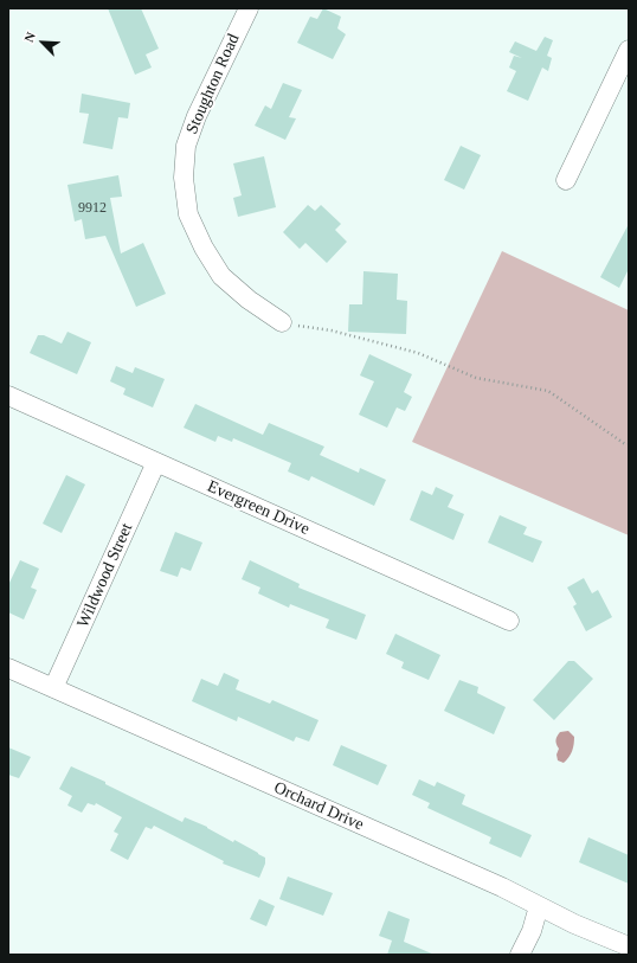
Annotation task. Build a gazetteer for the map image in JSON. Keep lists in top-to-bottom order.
{
  "streets": {
    "street": [
      "Stoughton Road",
      "Evergreen Drive",
      "Wildwood Street",
      "Orchard Drive"
    ]
  },
  "crossings": [
    ["Evergreen Drive", "Wildwood Street"],
    ["Wildwood Street", "Orchard Drive"]
  ],
  "house_numbers": ["9912"],
  "north": "top left"
}
